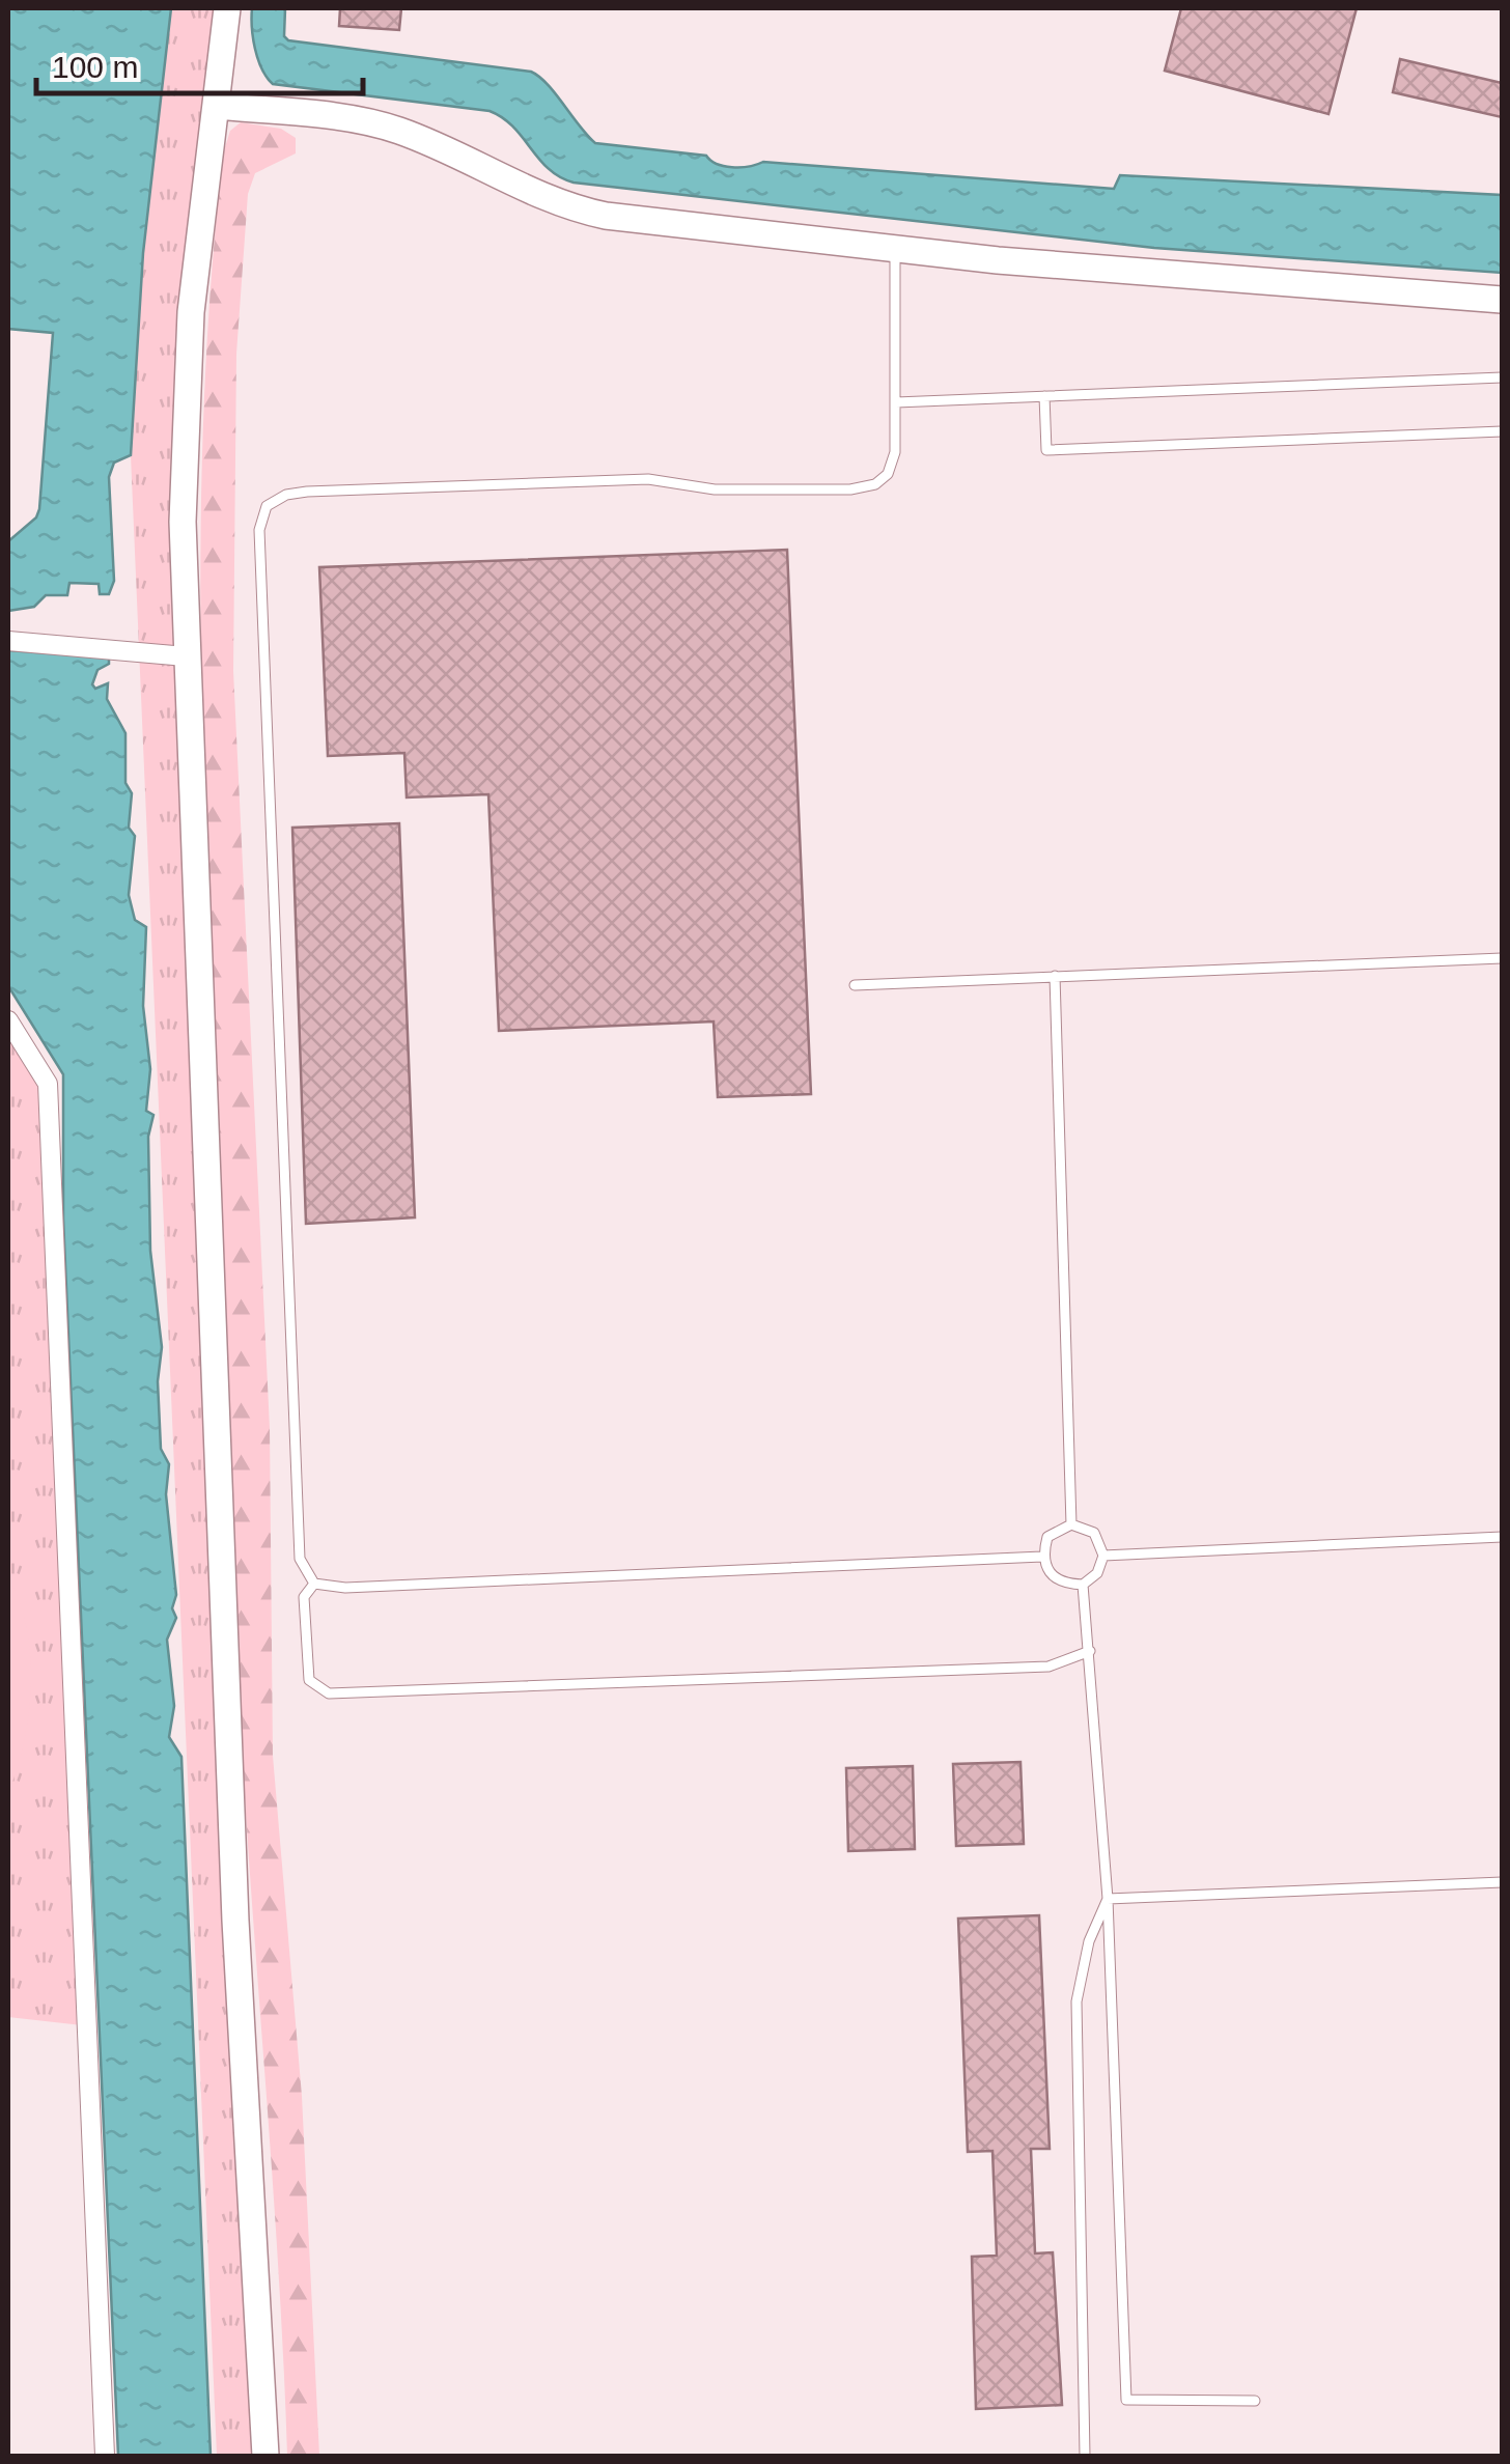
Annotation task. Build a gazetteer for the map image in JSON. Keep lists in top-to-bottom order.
{
  "scale_bar": "100 m"
}
